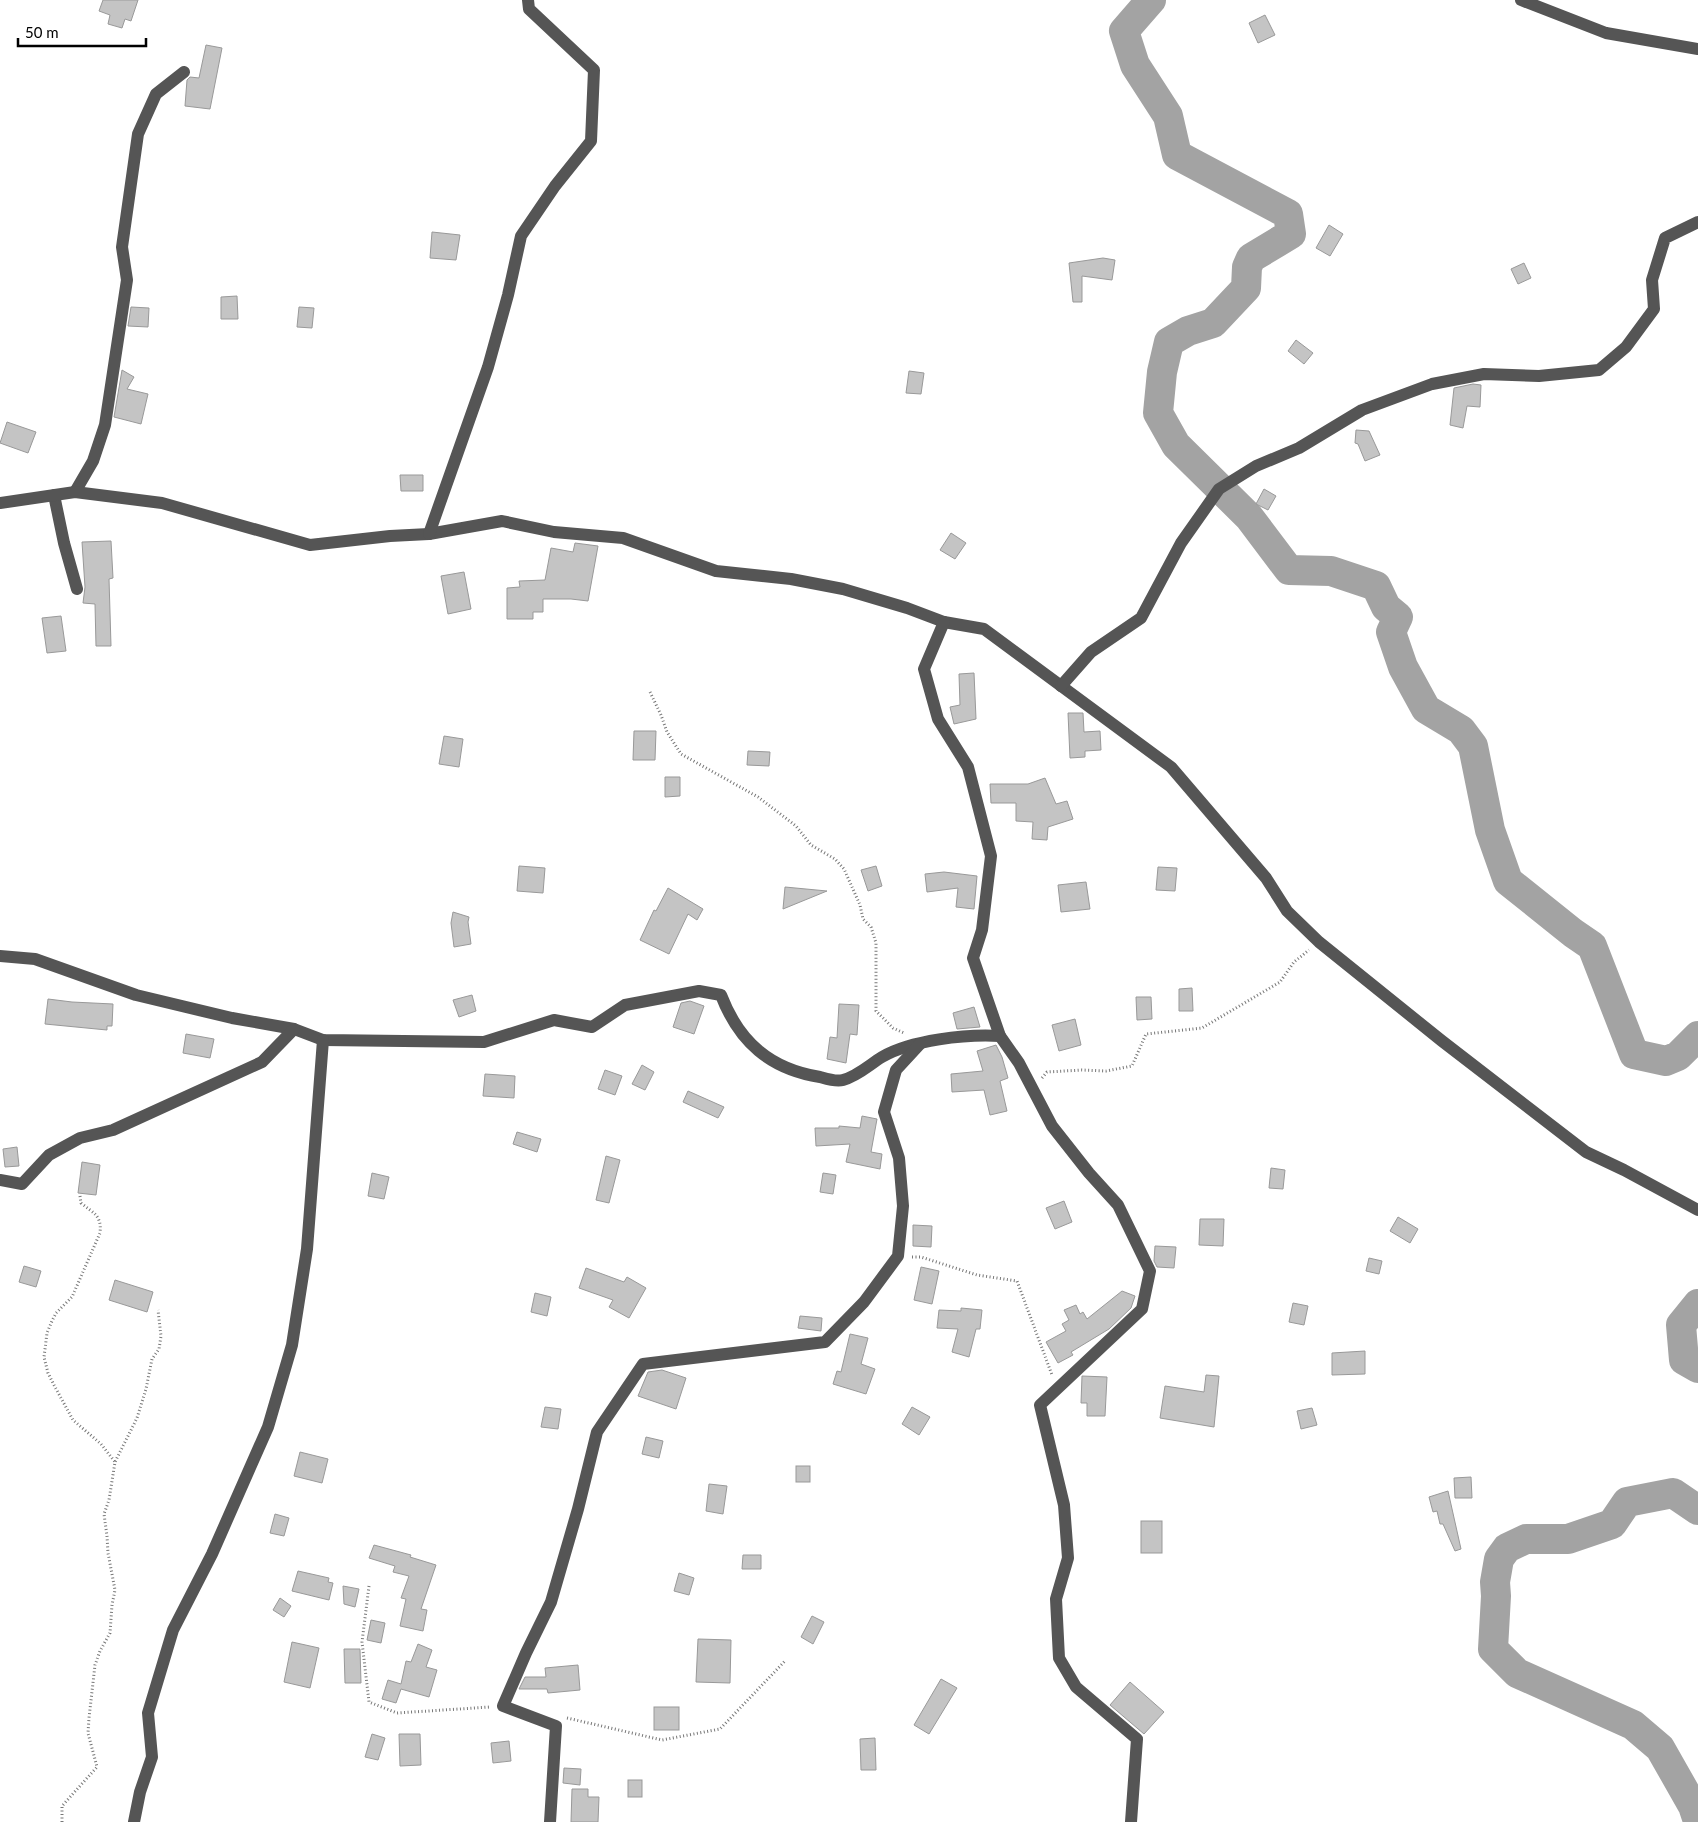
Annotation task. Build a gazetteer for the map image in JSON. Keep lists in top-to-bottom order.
{
  "scale_bar": "50 m"
}
